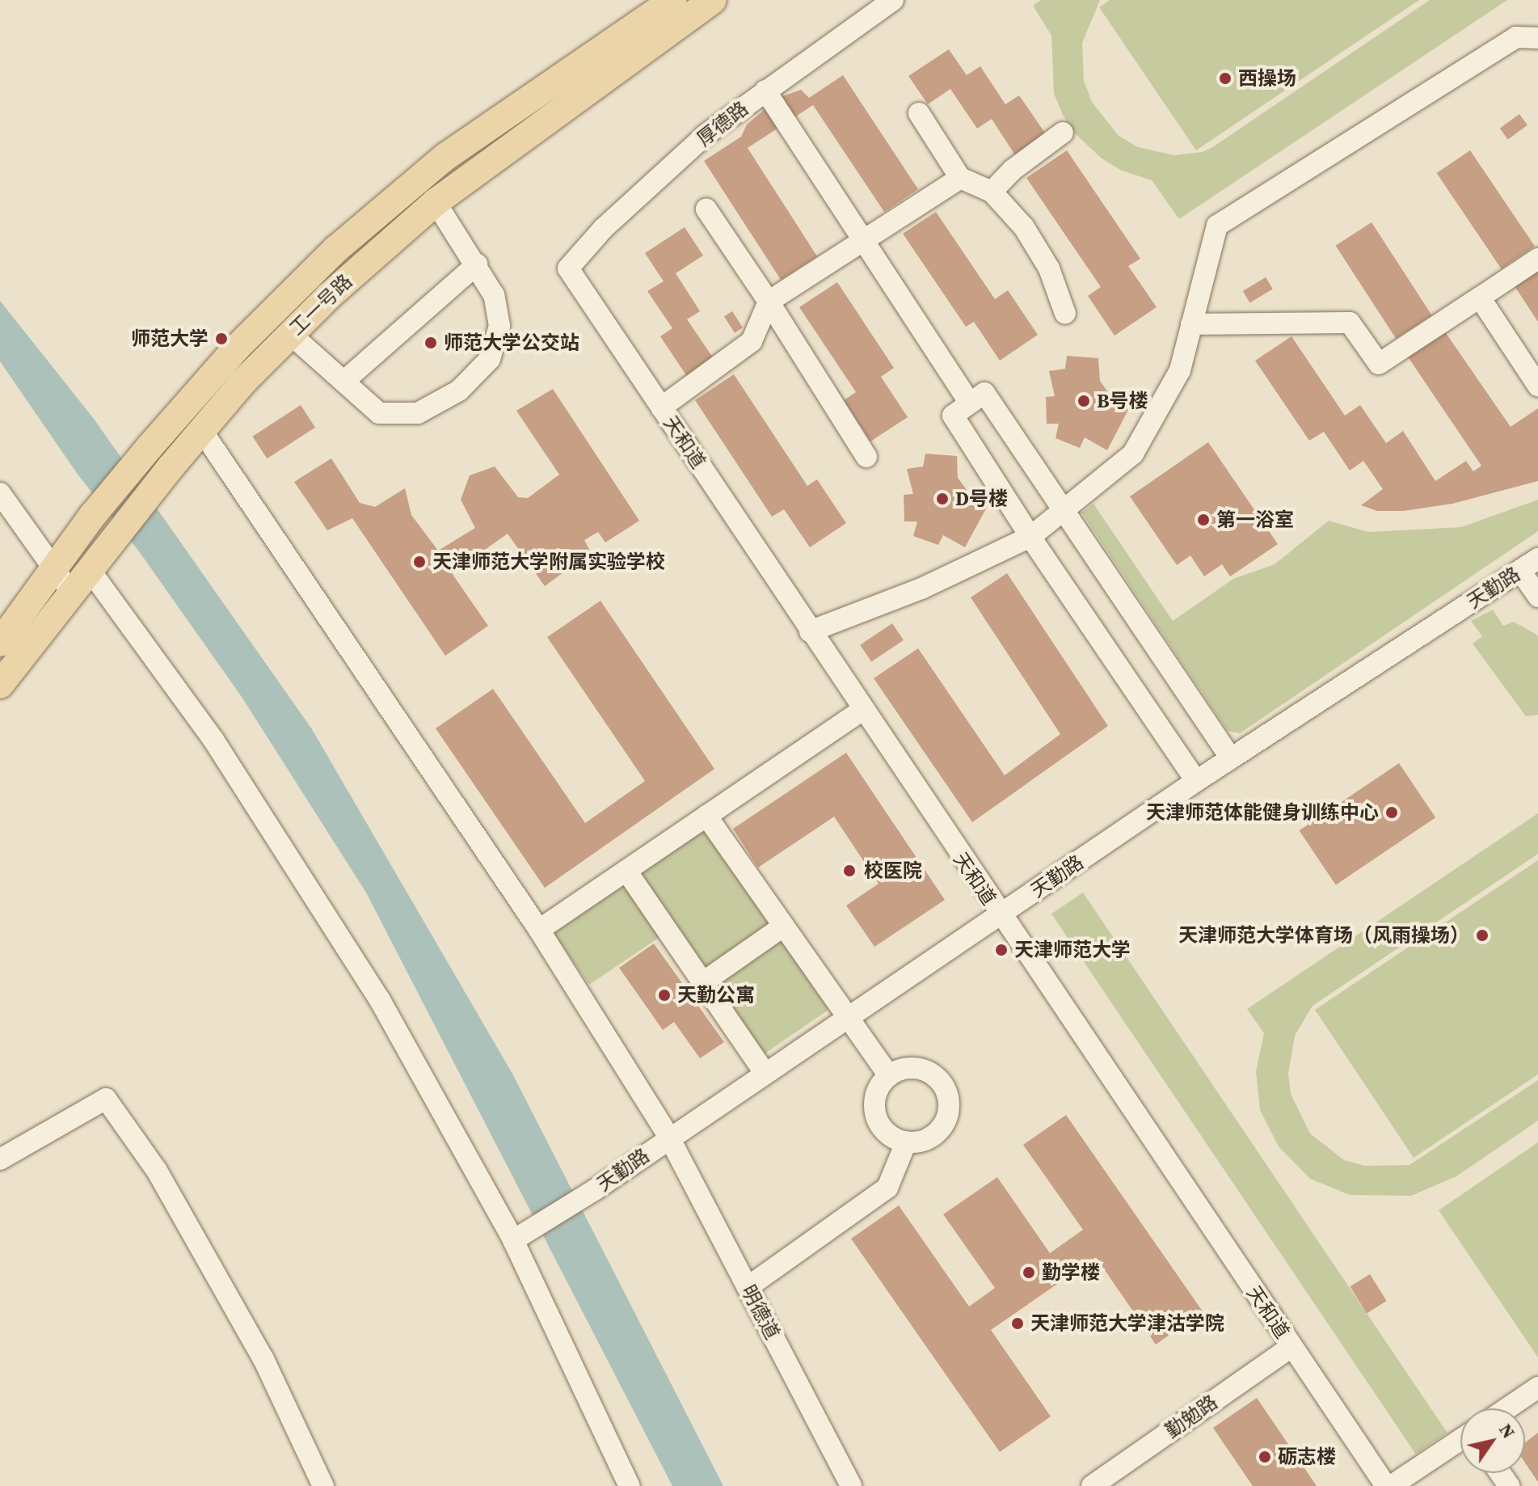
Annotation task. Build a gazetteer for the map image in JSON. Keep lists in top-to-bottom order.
{
  "streets": {
    "main road": ["工一号路"],
    "street": [
      "厚德路",
      "天和道",
      "天勤路",
      "明德道",
      "勤勉路"
    ]
  },
  "crossings": [
    ["厚德路", "天和道"],
    ["工一号路", "明德道"],
    ["天和道", "天勤路"],
    ["天和道", "勤勉路"],
    ["天勤路", "明德道"]
  ],
  "places": [
    "西操场",
    "师范大学",
    "师范大学公交站",
    "B号楼",
    "D号楼",
    "第一浴室",
    "天津师范大学附属实验学校",
    "天津师范体能健身训练中心",
    "校医院",
    "天津师范大学体育场（风雨操场）",
    "天津师范大学",
    "天勤公寓",
    "勤学楼",
    "天津师范大学津沽学院",
    "砺志楼"
  ],
  "north": "top right"
}
